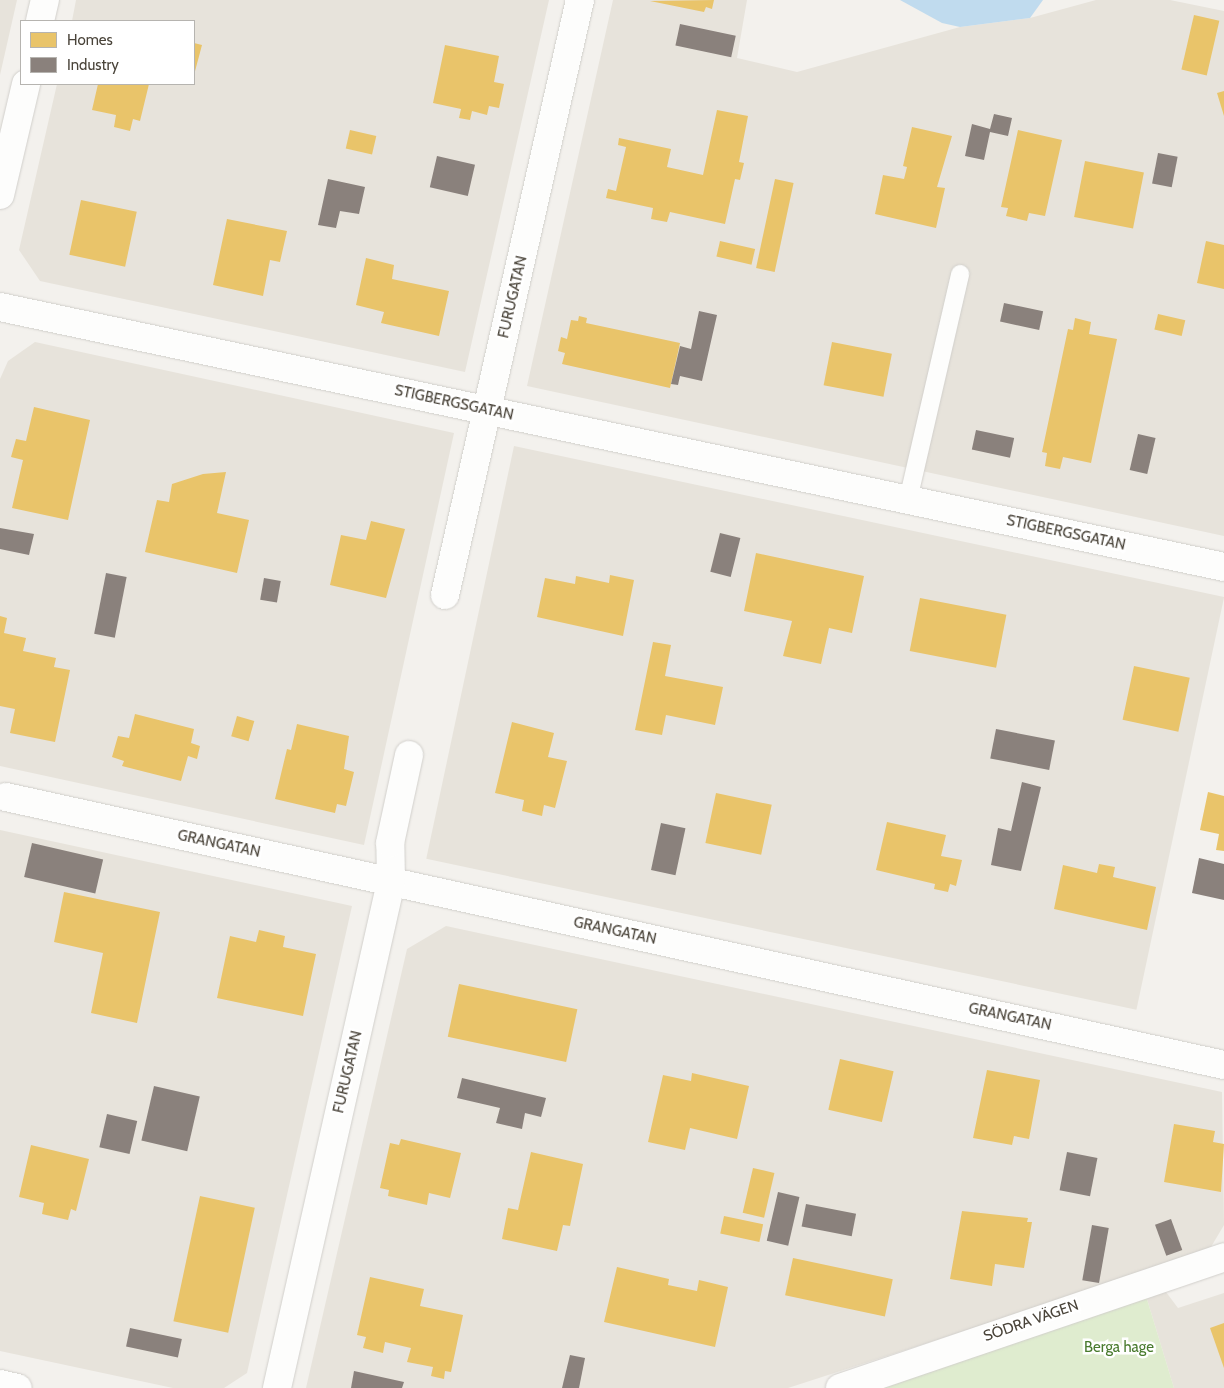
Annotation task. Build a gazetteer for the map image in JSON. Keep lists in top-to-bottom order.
{
  "streets": {
    "street": [
      "FURUGATAN",
      "STIGBERGSGATAN",
      "GRANGATAN",
      "SÖDRA VÄGEN"
    ]
  },
  "crossings": [
    ["FURUGATAN", "STIGBERGSGATAN"],
    ["FURUGATAN", "GRANGATAN"]
  ],
  "parks": ["Berga hage"],
  "legend": ["Homes", "Industry"]
}
